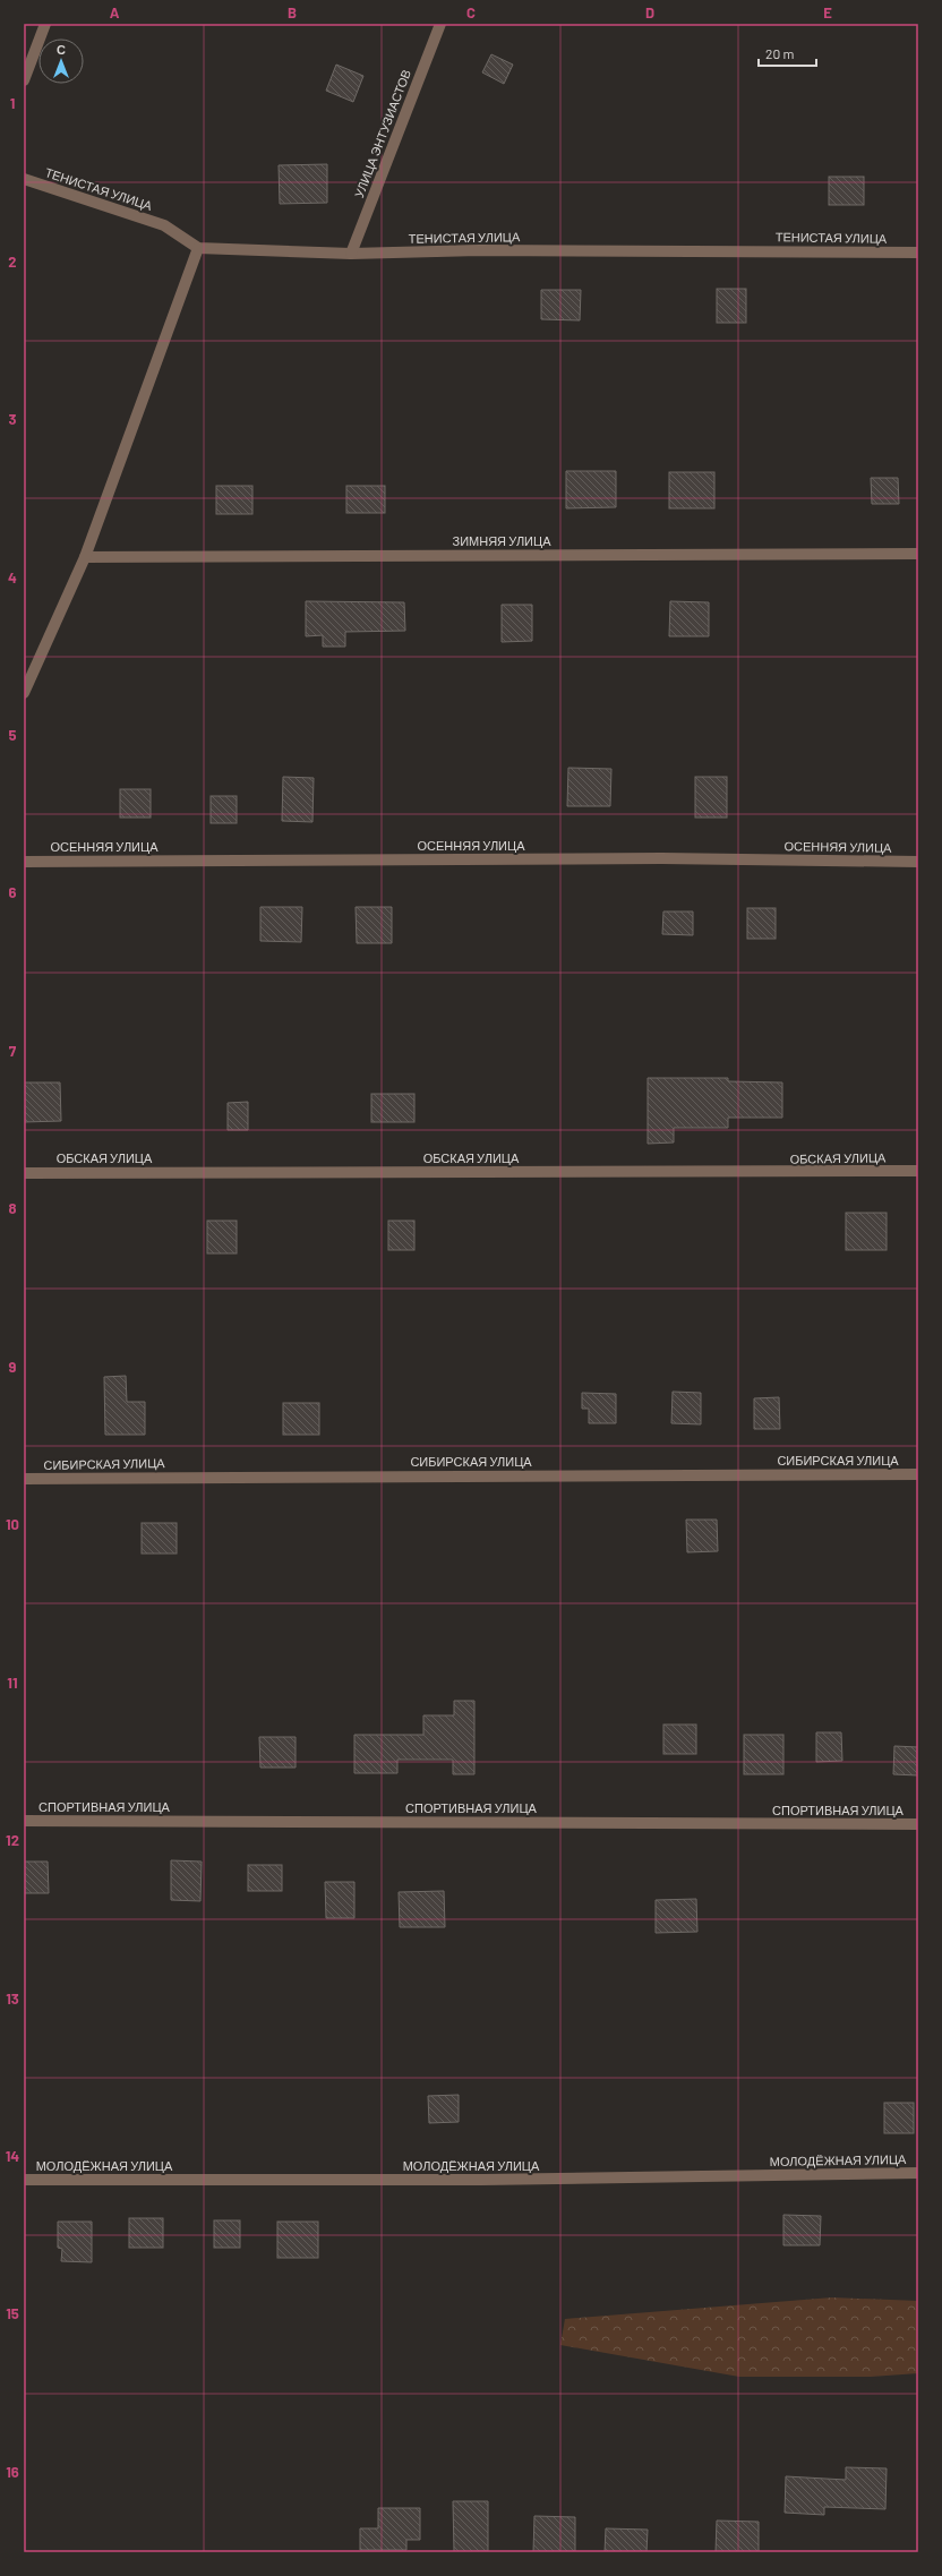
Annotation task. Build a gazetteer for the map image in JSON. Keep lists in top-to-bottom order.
{
  "streets": {
    "street": [
      "УЛИЦА ЭНТУЗИАСТОВ",
      "ТЕНИСТАЯ УЛИЦА",
      "ЗИМНЯЯ УЛИЦА",
      "ОСЕННЯЯ УЛИЦА",
      "ОБСКАЯ УЛИЦА",
      "СИБИРСКАЯ УЛИЦА",
      "СПОРТИВНАЯ УЛИЦА",
      "МОЛОДЁЖНАЯ УЛИЦА"
    ]
  },
  "crossings": [
    ["УЛИЦА ЭНТУЗИАСТОВ", "ТЕНИСТАЯ УЛИЦА"]
  ],
  "scale_bar": "20 m",
  "north": "top",
  "grid": {
    "columns": [
      "A",
      "B",
      "C",
      "D",
      "E"
    ],
    "rows": [
      "1",
      "2",
      "3",
      "4",
      "5",
      "6",
      "7",
      "8",
      "9",
      "10",
      "11",
      "12",
      "13",
      "14",
      "15",
      "16"
    ]
  }
}
